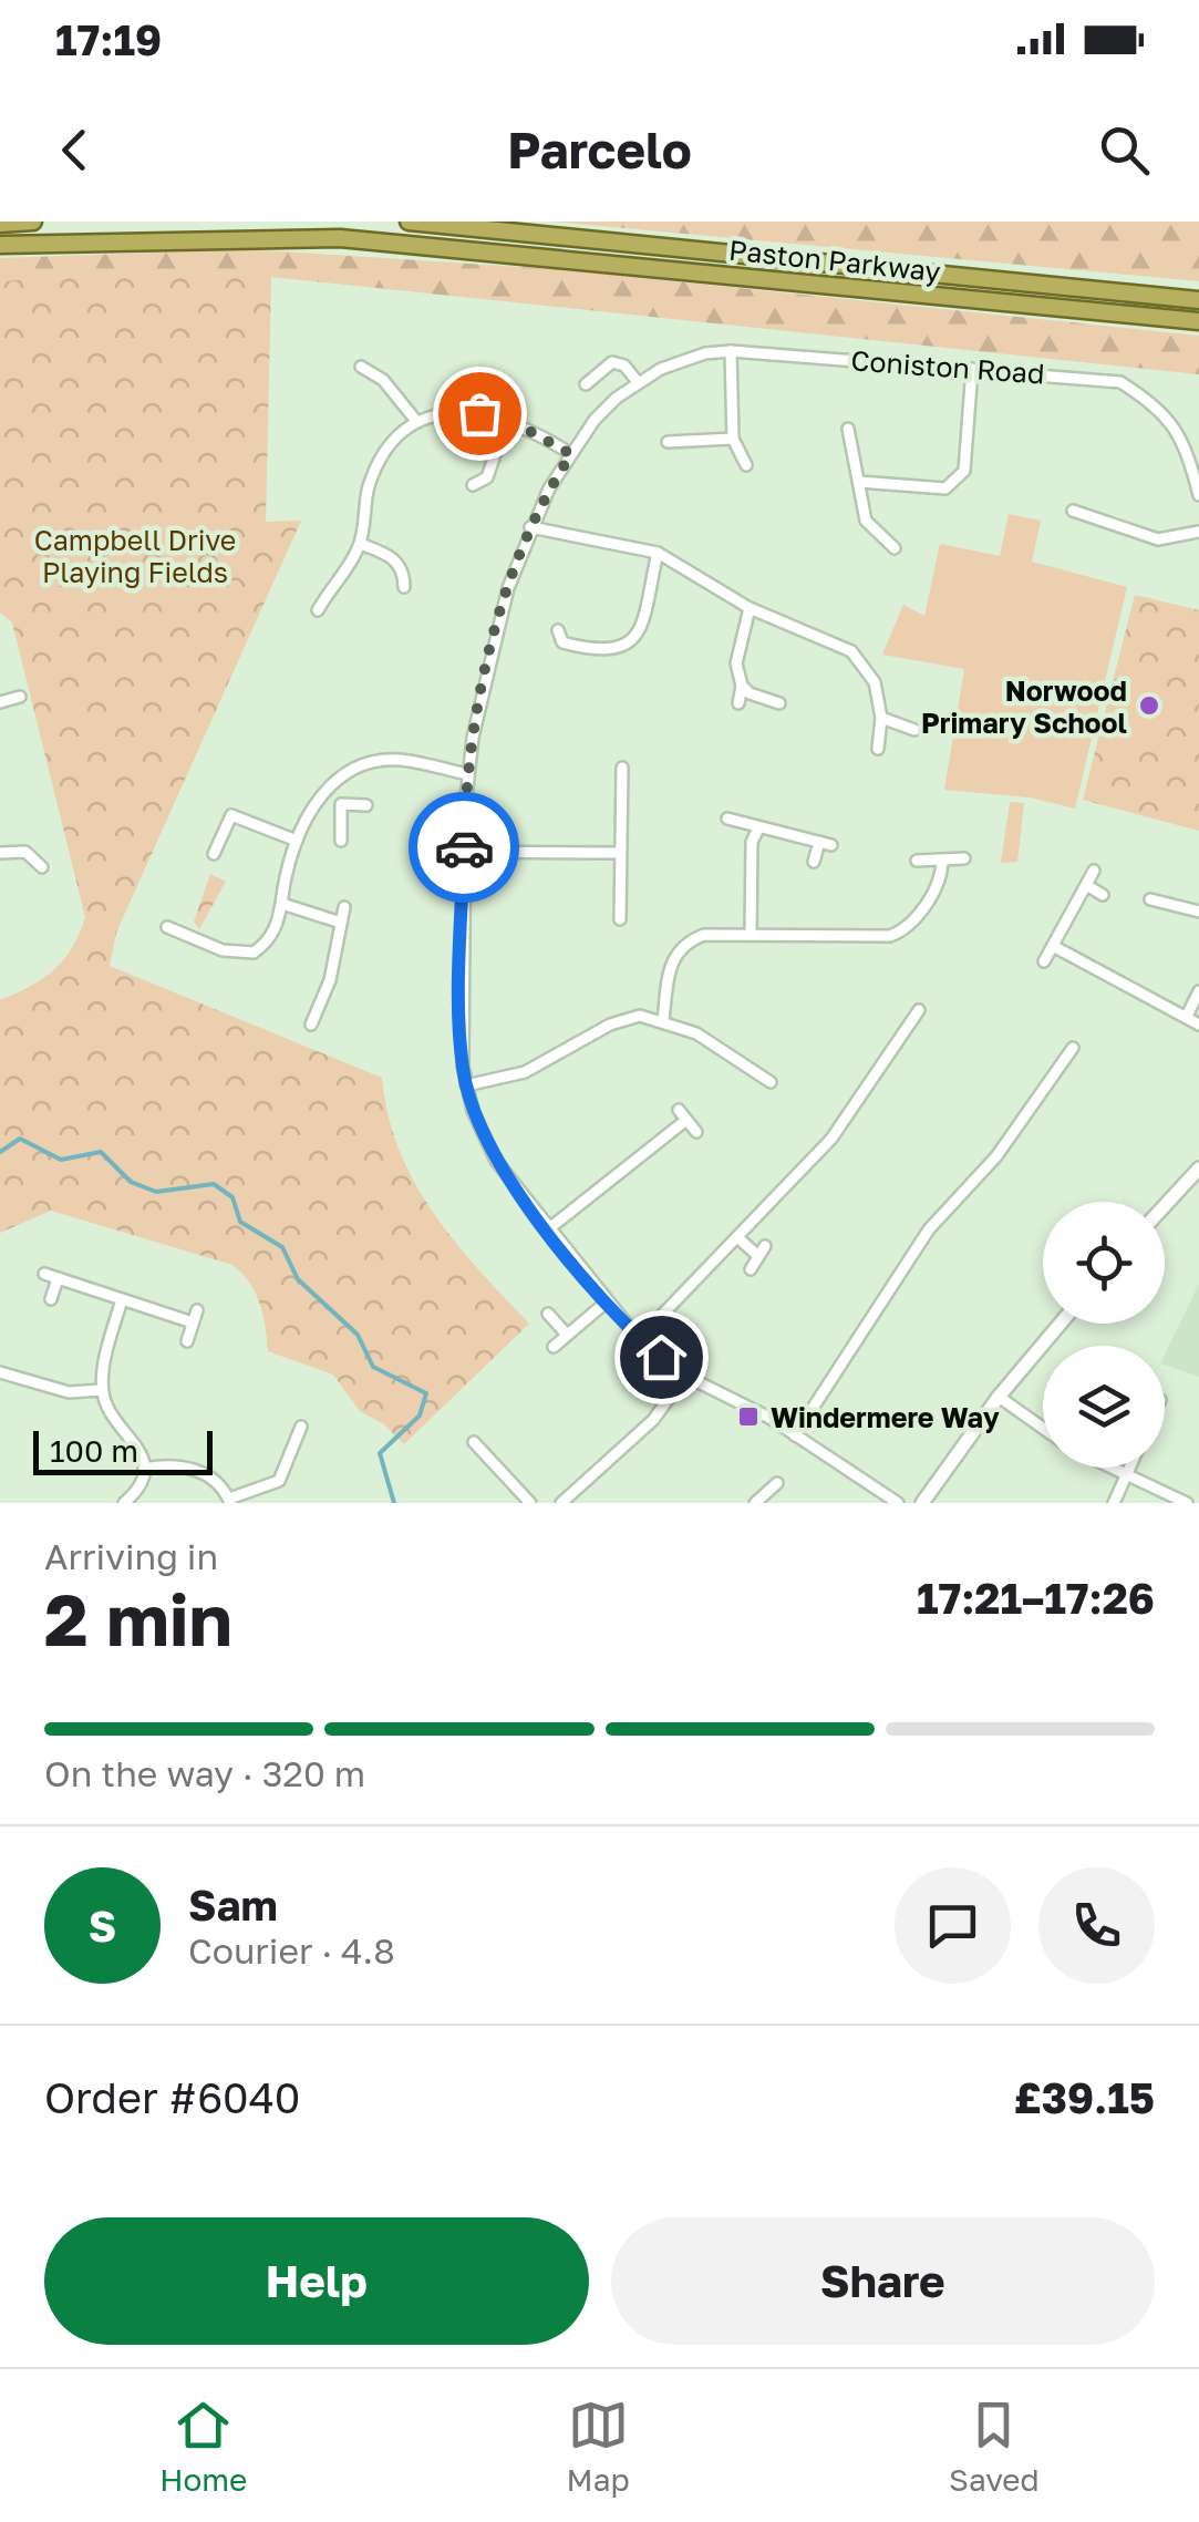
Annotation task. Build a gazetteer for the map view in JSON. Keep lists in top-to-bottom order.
{
  "streets": {
    "highway": ["Paston Parkway"],
    "street": ["Coniston Road"]
  },
  "parks": ["Campbell Drive Playing Fields"],
  "places": {
    "other": ["Norwood Primary School"],
    "transit": ["Windermere Way"]
  },
  "scale_bar": "100 m",
  "page": {
    "status": "17:19",
    "header": "Parcelo",
    "scale": "100 m",
    "heading": ["2 min", "Arriving in", "17:21–17:26"],
    "panel": [
      "Sam",
      "Courier · 4.8",
      "Order #6040",
      "£39.15"
    ],
    "bar": "On the way · 320 m",
    "round": "S",
    "buttons": ["Help", "Share"],
    "tabs": ["Home", "Map", "Saved"]
  }
}
